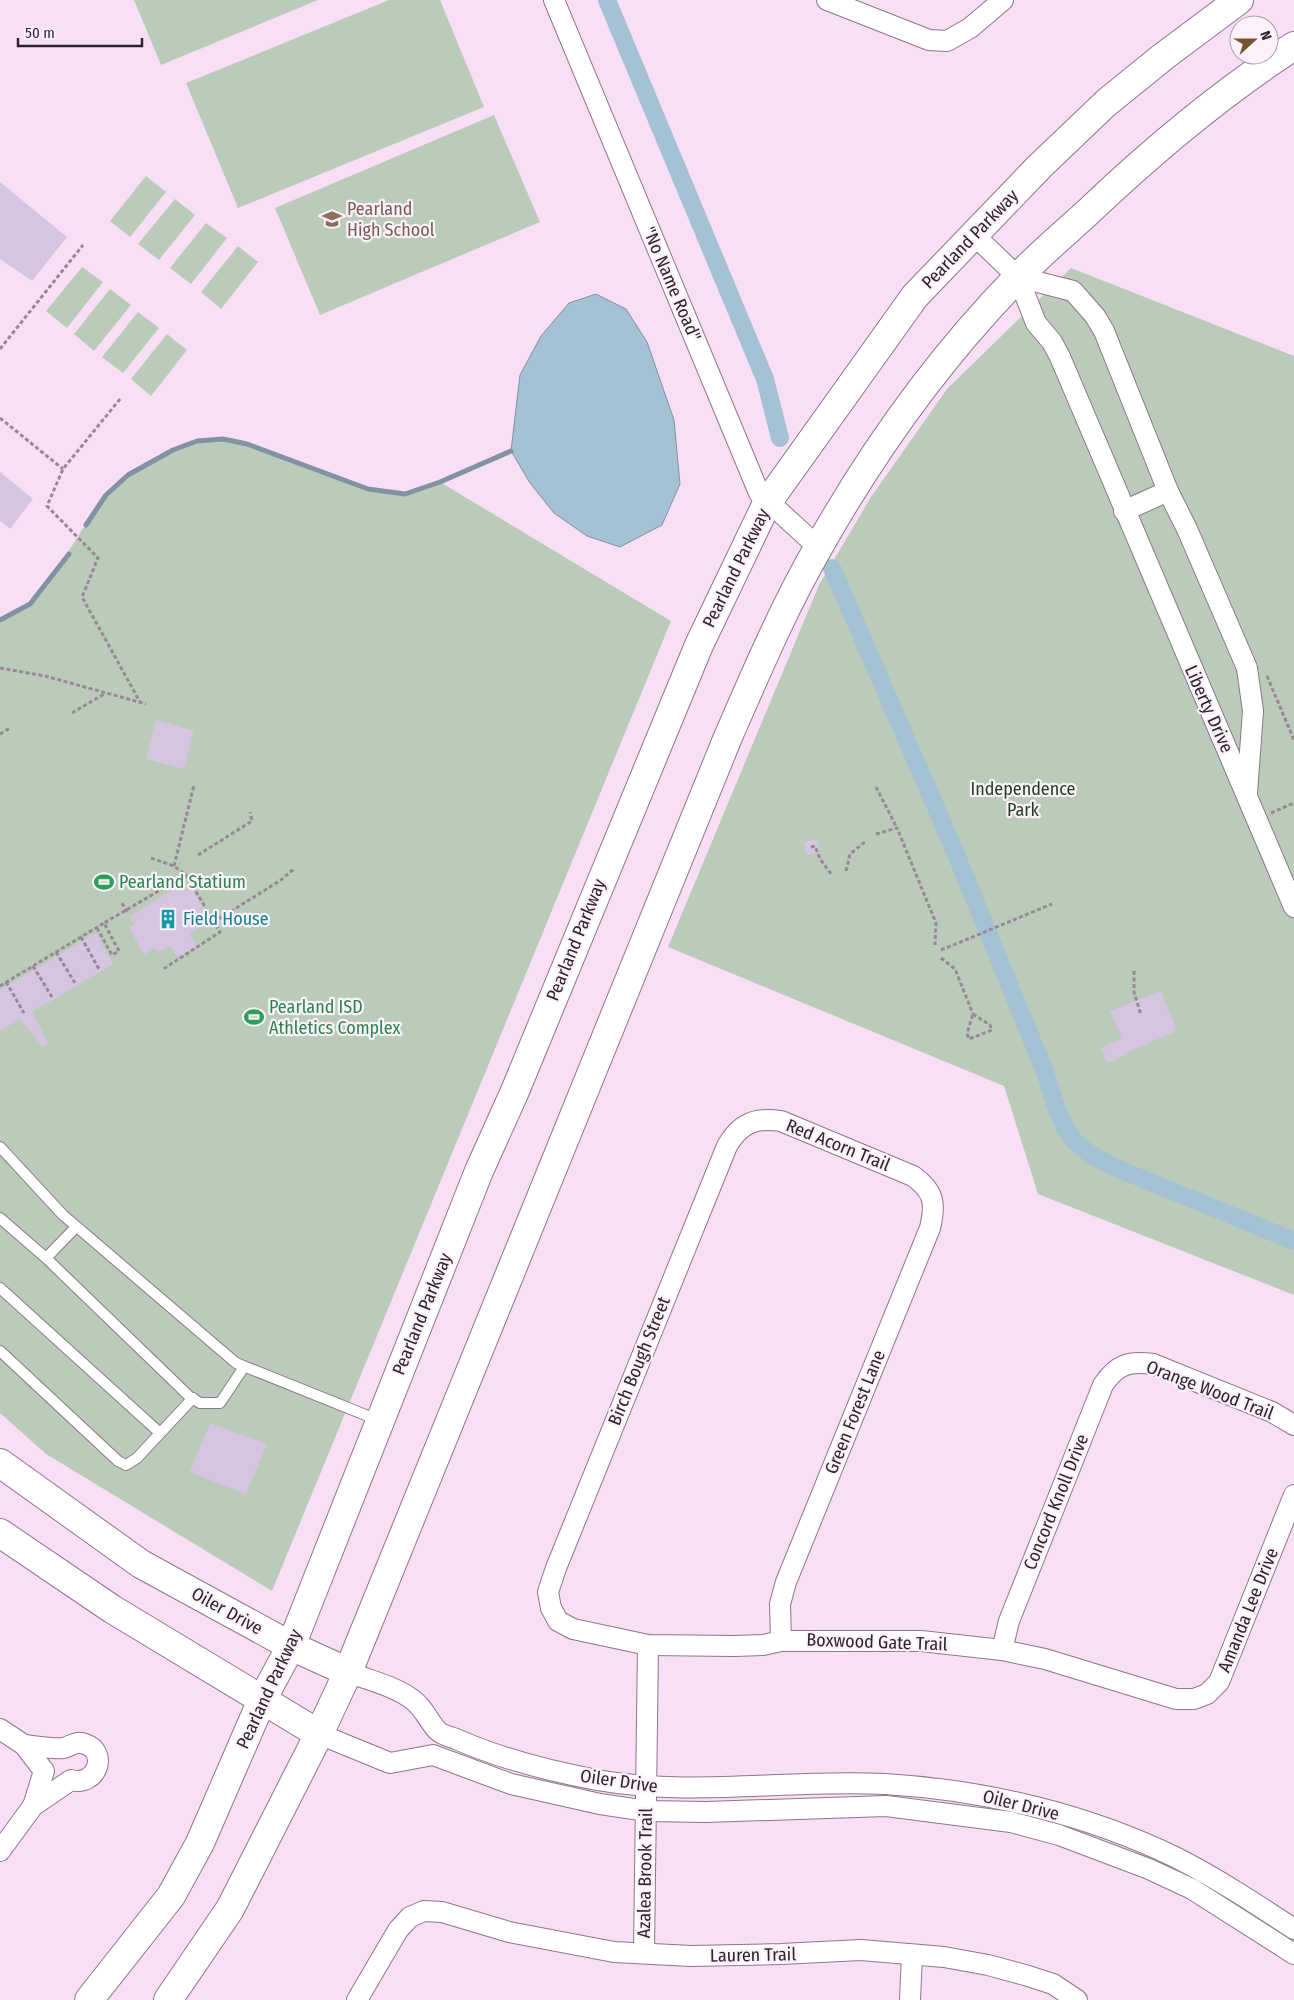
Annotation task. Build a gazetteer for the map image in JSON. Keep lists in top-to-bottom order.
{
  "streets": {
    "main road": ["Pearland Parkway", "Oiler Drive"],
    "street": [
      "\"No Name Road\"",
      "Liberty Drive",
      "Red Acorn Trail",
      "Birch Bough Street",
      "Orange Wood Trail",
      "Green Forest Lane",
      "Concord Knoll Drive",
      "Amanda Lee Drive",
      "Boxwood Gate Trail",
      "Azalea Brook Trail",
      "Lauren Trail"
    ]
  },
  "crossings": [
    ["Pearland Parkway", "\"No Name Road\""],
    ["Pearland Parkway", "Oiler Drive"],
    ["Red Acorn Trail", "Birch Bough Street"],
    ["Red Acorn Trail", "Green Forest Lane"],
    ["Birch Bough Street", "Boxwood Gate Trail"],
    ["Orange Wood Trail", "Concord Knoll Drive"],
    ["Green Forest Lane", "Boxwood Gate Trail"],
    ["Concord Knoll Drive", "Boxwood Gate Trail"],
    ["Amanda Lee Drive", "Boxwood Gate Trail"],
    ["Oiler Drive", "Azalea Brook Trail"],
    ["Boxwood Gate Trail", "Azalea Brook Trail"],
    ["Azalea Brook Trail", "Lauren Trail"]
  ],
  "parks": ["Independence Park"],
  "places": {
    "school or university": ["Pearland High School"],
    "sports": ["Pearland Statium", "Pearland ISD Athletics Complex"],
    "building": ["Field House"]
  },
  "scale_bar": "50 m",
  "north": "right"
}
